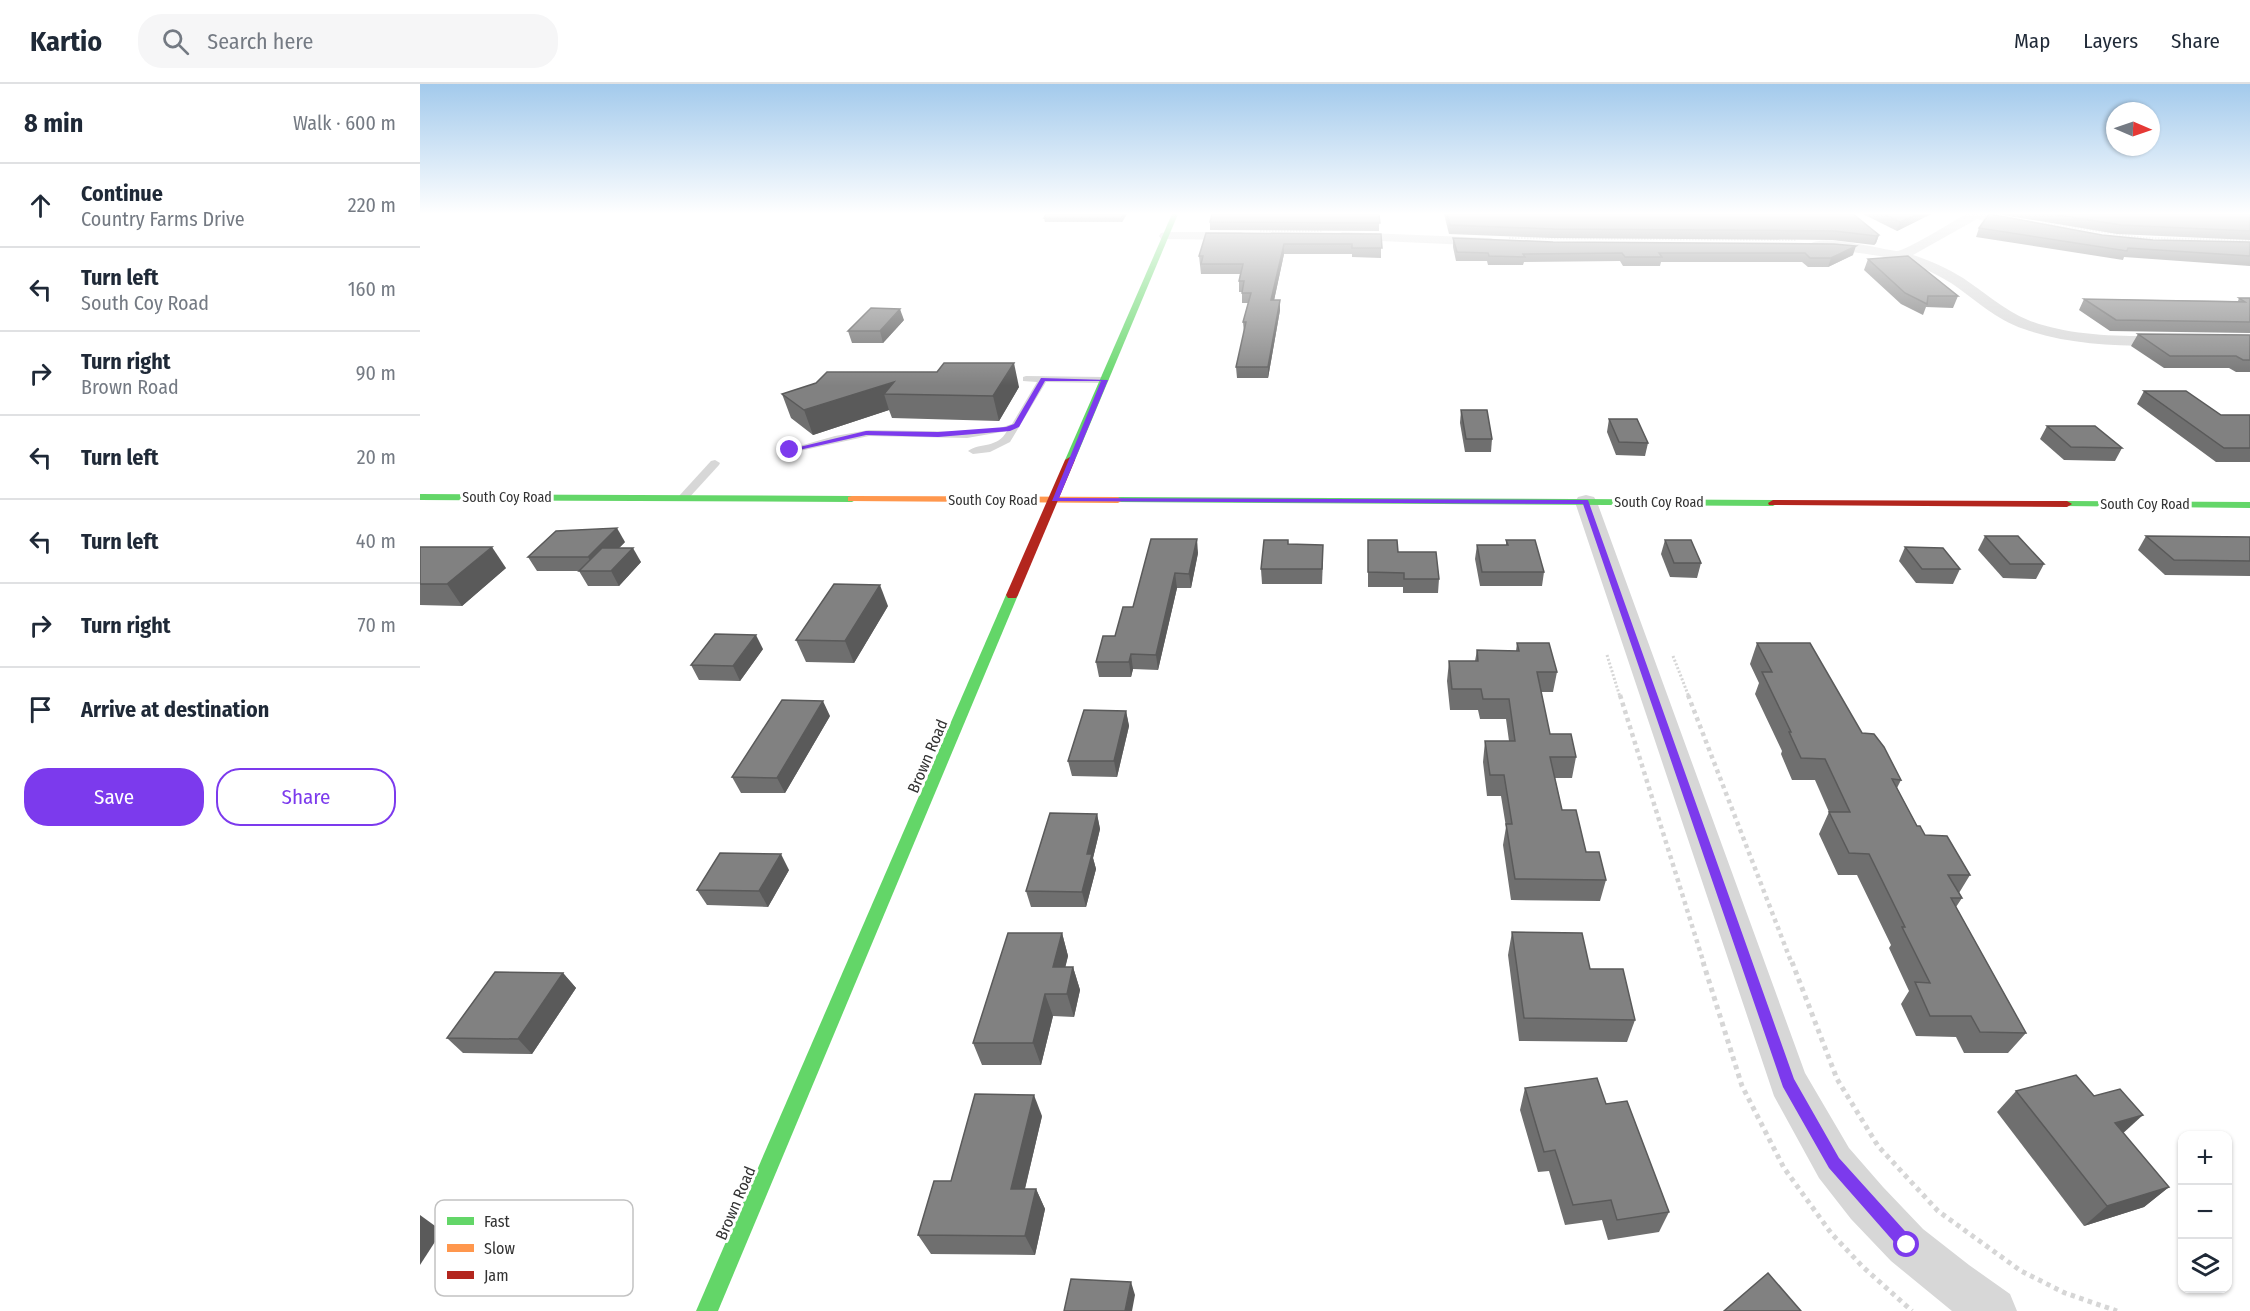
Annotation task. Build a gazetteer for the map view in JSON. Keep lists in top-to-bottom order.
{
  "streets": {
    "street": ["South Coy Road", "Brown Road"]
  },
  "crossings": [
    ["South Coy Road", "Brown Road"]
  ],
  "legend": ["Fast", "Slow", "Jam"],
  "north": "right",
  "page": {
    "header": "Kartio",
    "search": "Search here",
    "nav": ["Map", "Layers", "Share"],
    "heading": ["8 min", "Walk · 600 m"],
    "list": [
      ["Continue", "Country Farms Drive", "220 m"],
      ["Turn left", "South Coy Road", "160 m"],
      ["Turn right", "Brown Road", "90 m"],
      ["Turn left", "20 m"],
      ["Turn left", "40 m"],
      ["Turn right", "70 m"],
      "Arrive at destination"
    ],
    "buttons": ["Save", "Share"],
    "map_buttons": ["+", "−"]
  }
}
